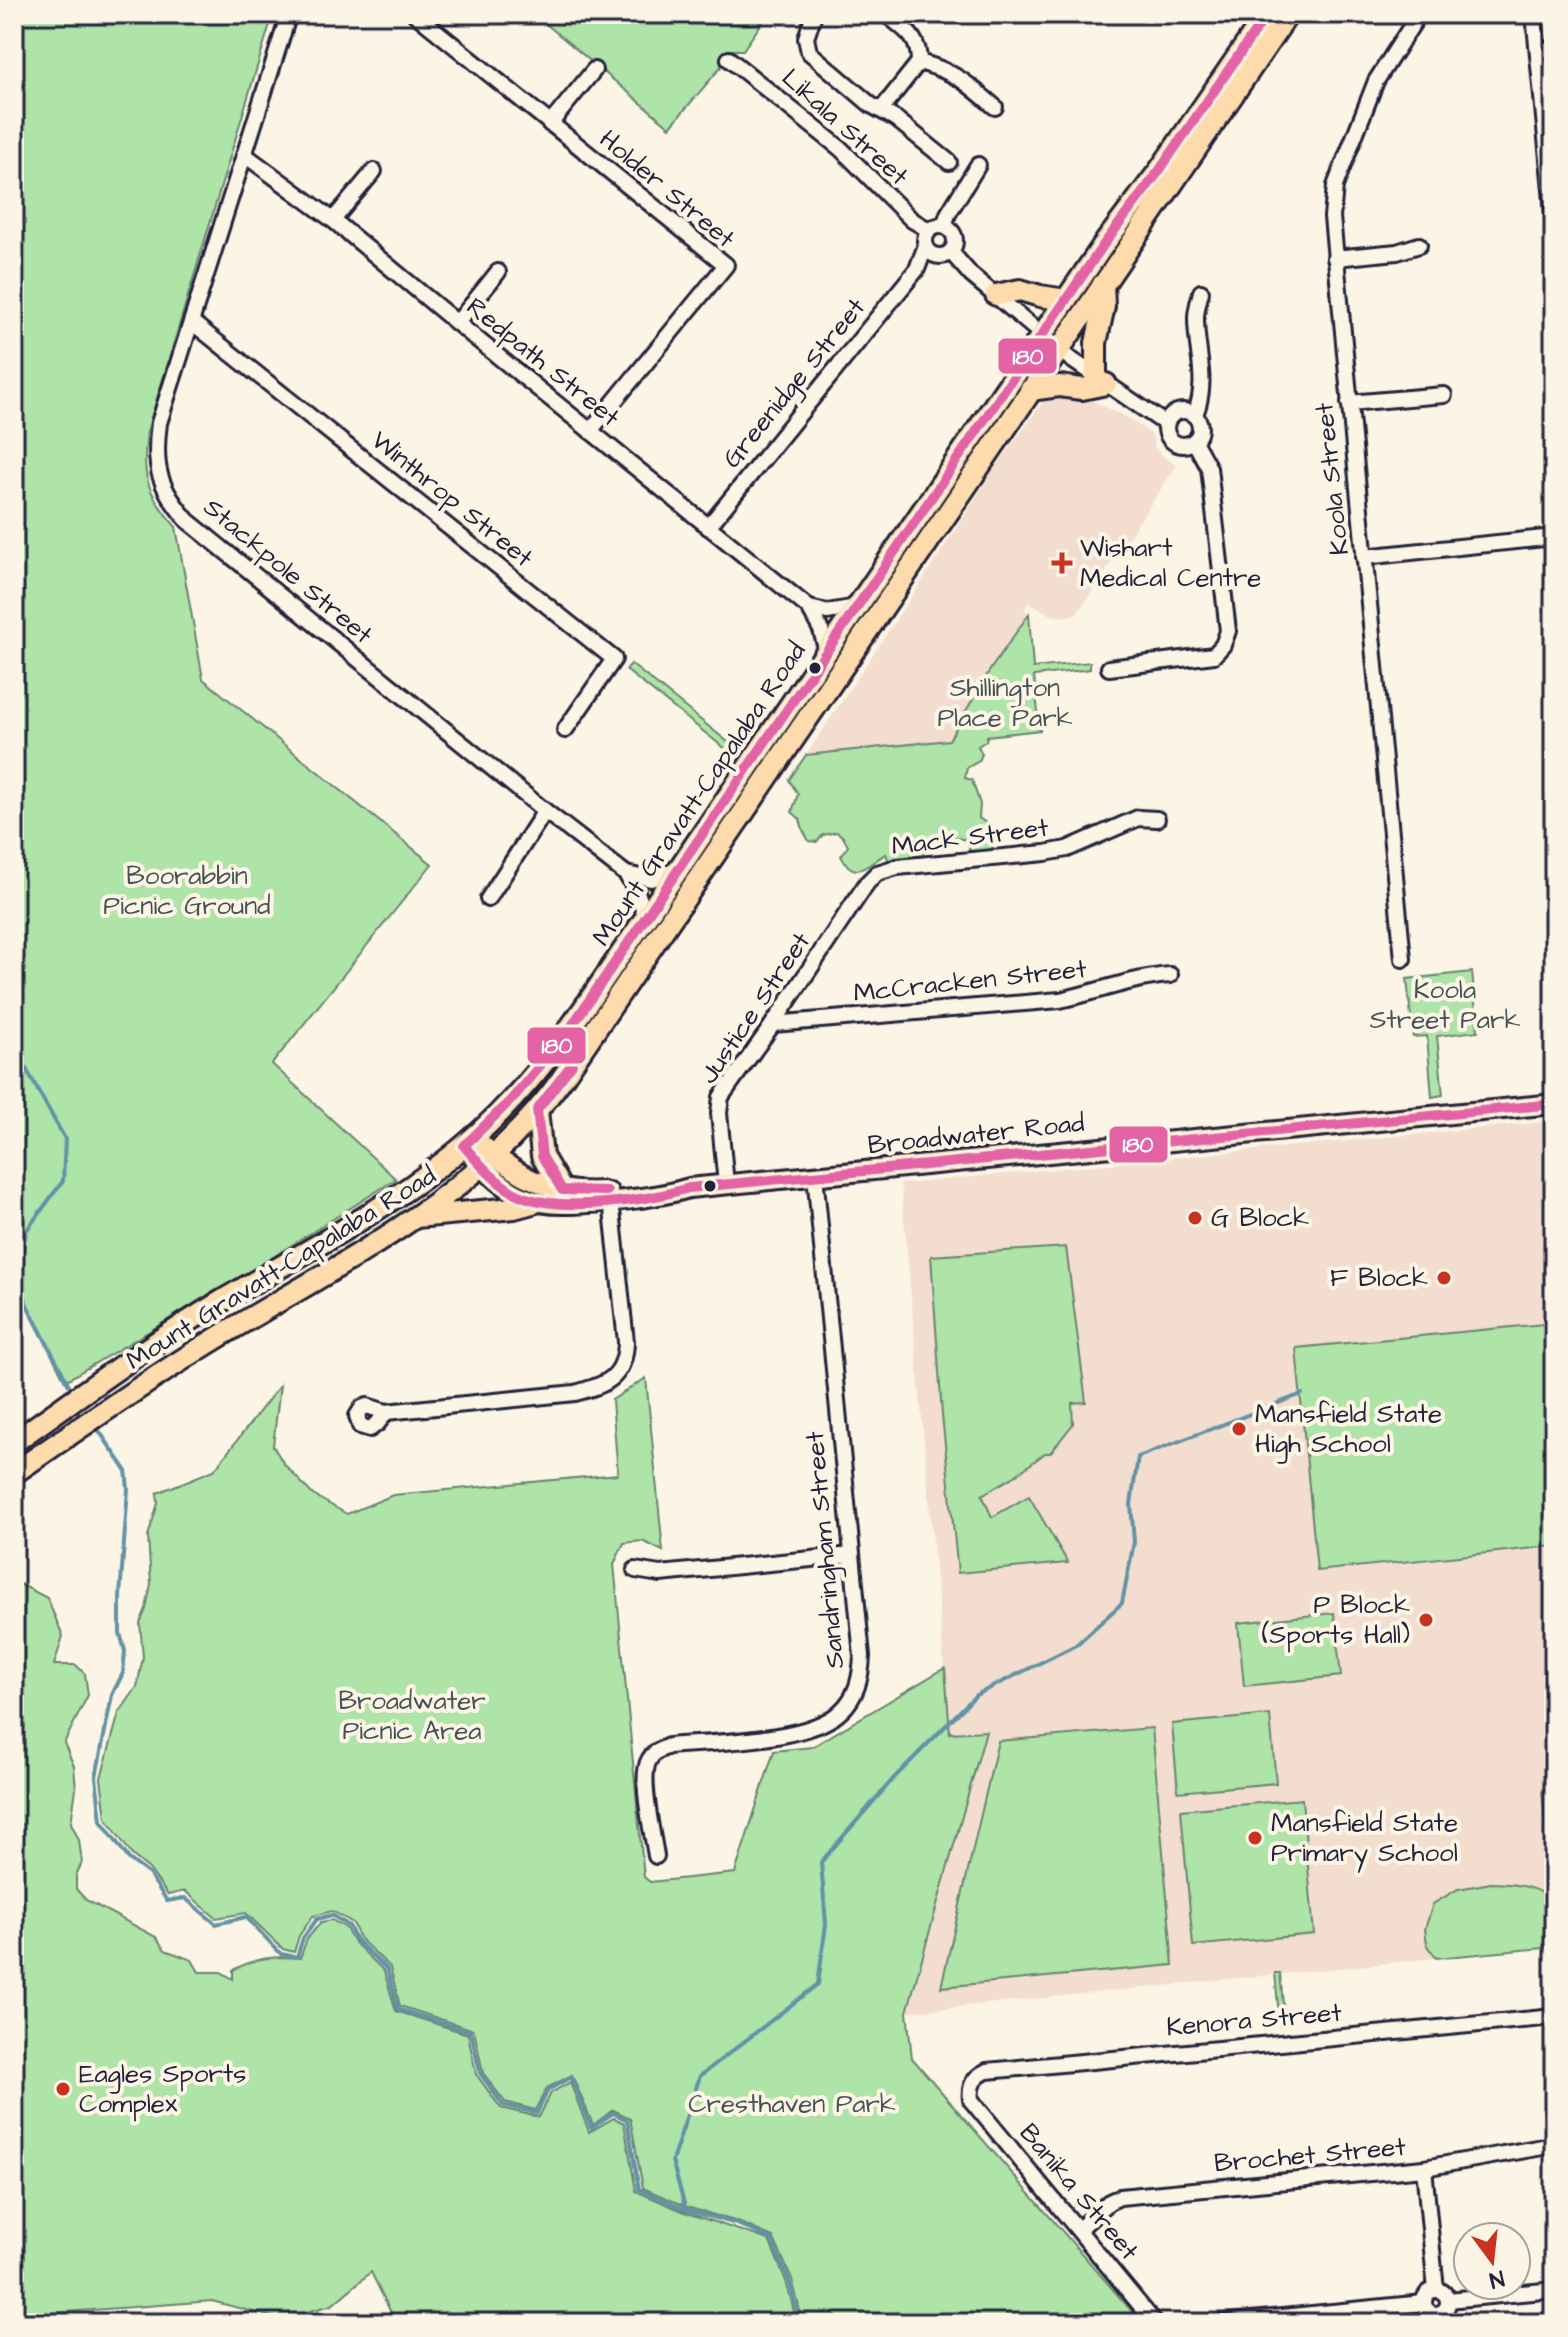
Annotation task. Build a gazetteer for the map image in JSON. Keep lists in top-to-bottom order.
{
  "streets": {
    "highway": ["Mount Gravatt-Capalaba Road"],
    "main road": ["Broadwater Road"],
    "street": [
      "Likala Street",
      "Holder Street",
      "Redpath Street",
      "Greenidge Street",
      "Koola Street",
      "Winthrop Street",
      "Stackpole Street",
      "Mack Street",
      "McCracken Street",
      "Justice Street",
      "Sandringham Street",
      "Kenora Street",
      "Brochet Street",
      "Banika Street"
    ]
  },
  "crossings": [
    ["Likala Street", "Greenidge Street"],
    ["Holder Street", "Redpath Street"],
    ["Redpath Street", "Greenidge Street"],
    ["Redpath Street", "Stackpole Street"],
    ["Redpath Street", "Mount Gravatt-Capalaba Road"],
    ["Winthrop Street", "Stackpole Street"],
    ["Stackpole Street", "Mount Gravatt-Capalaba Road"],
    ["Mount Gravatt-Capalaba Road", "Broadwater Road"],
    ["Mack Street", "Justice Street"],
    ["McCracken Street", "Justice Street"],
    ["Justice Street", "Broadwater Road"],
    ["Broadwater Road", "Sandringham Street"],
    ["Kenora Street", "Banika Street"],
    ["Brochet Street", "Banika Street"]
  ],
  "parks": [
    "Shillington Place Park",
    "Boorabbin Picnic Ground",
    "Koola Street Park",
    "Broadwater Picnic Area",
    "Cresthaven Park"
  ],
  "places": {
    "health": ["Wishart Medical Centre"],
    "other": [
      "G Block",
      "F Block",
      "Mansfield State High School",
      "P Block (Sports Hall)",
      "Mansfield State Primary School",
      "Eagles Sports Complex"
    ]
  },
  "lines": ["transit line 180"],
  "north": "bottom"
}
